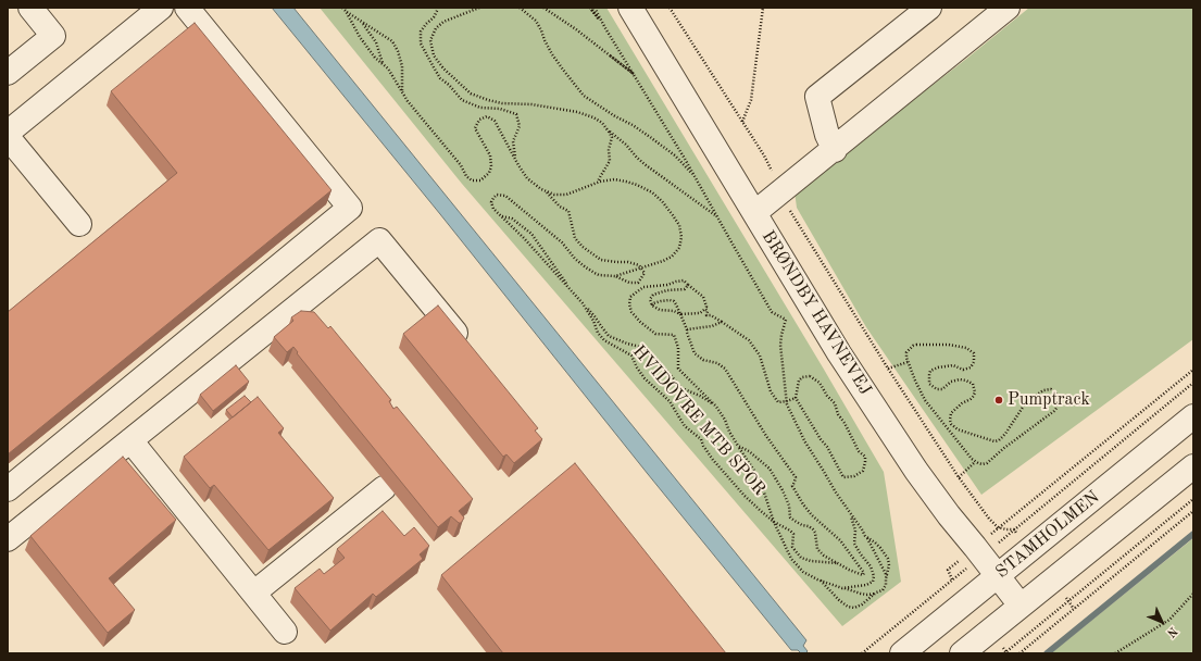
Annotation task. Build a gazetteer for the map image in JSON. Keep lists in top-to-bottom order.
{
  "streets": {
    "street": ["BRØNDBY HAVNEVEJ", "STAMHOLMEN"],
    "path": ["HVIDOVRE MTB SPOR"]
  },
  "crossings": [
    ["BRØNDBY HAVNEVEJ", "STAMHOLMEN"]
  ],
  "places": ["Pumptrack"],
  "north": "bottom right"
}
